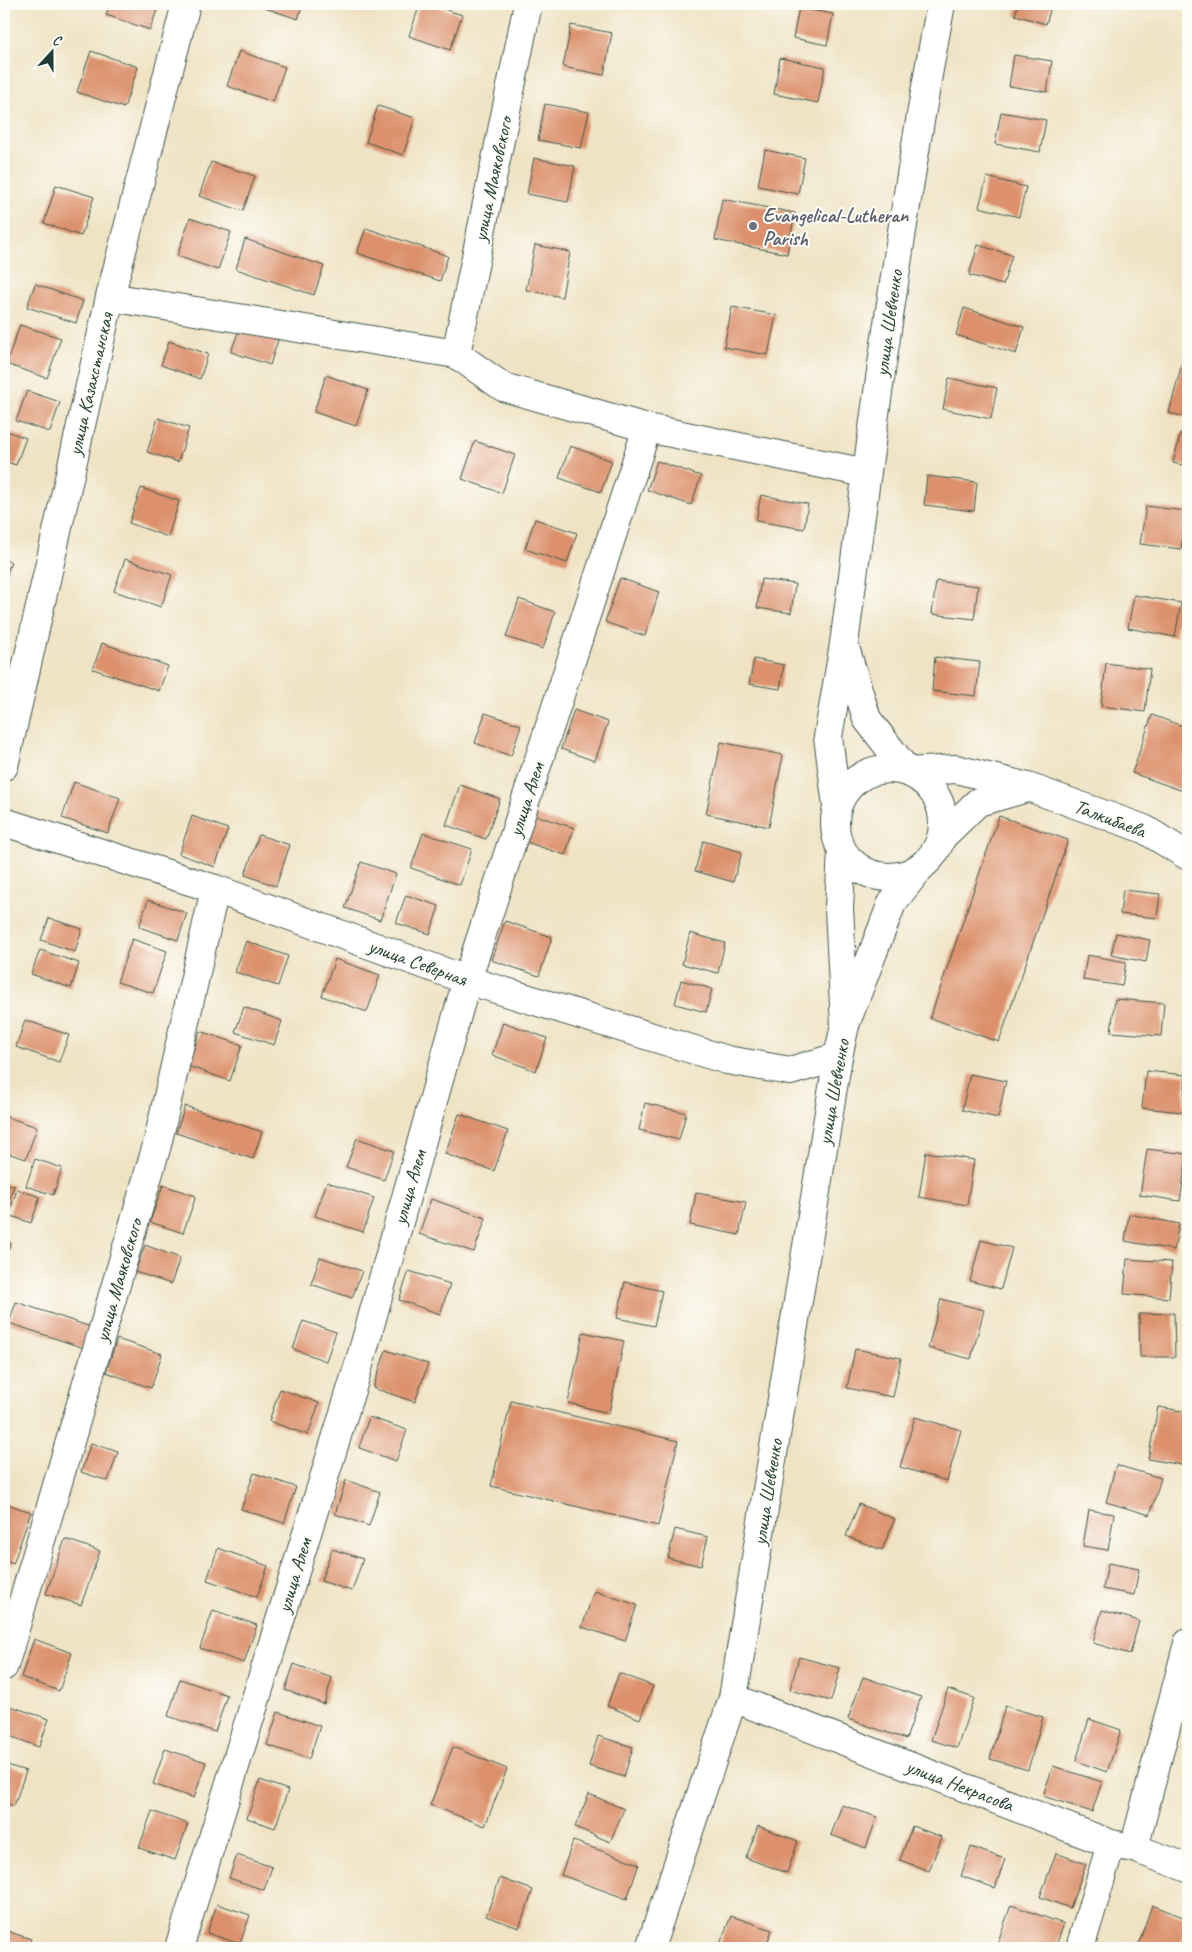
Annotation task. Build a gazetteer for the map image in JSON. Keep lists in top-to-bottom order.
{
  "streets": {
    "street": [
      "улица Маяковского",
      "улица Шевченко",
      "улица Казахстанская",
      "улица Алем",
      "Талкибаева",
      "улица Северная",
      "улица Некрасова"
    ]
  },
  "crossings": [
    ["улица Маяковского", "улица Северная"],
    ["улица Шевченко", "Талкибаева"],
    ["улица Шевченко", "улица Северная"],
    ["улица Шевченко", "улица Некрасова"],
    ["улица Алем", "улица Северная"]
  ],
  "places": ["Evangelical-Lutheran Parish"],
  "north": "top"
}
